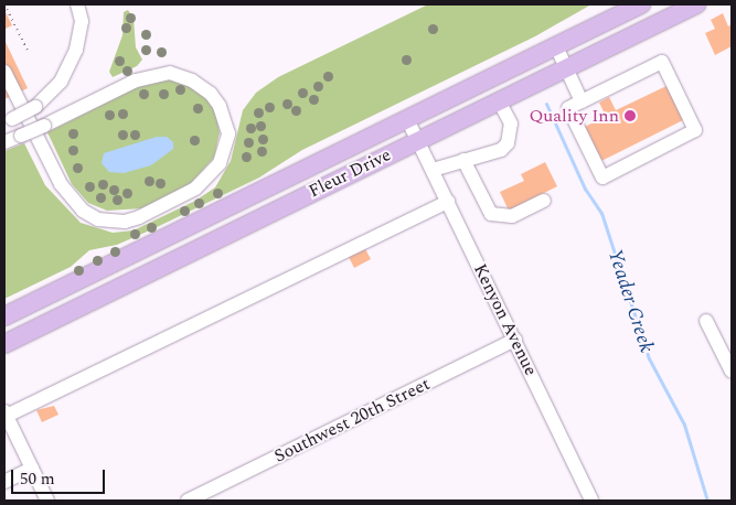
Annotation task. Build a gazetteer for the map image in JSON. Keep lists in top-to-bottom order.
{
  "streets": {
    "main road": ["Fleur Drive"],
    "street": ["Kenyon Avenue", "Southwest 20th Street"]
  },
  "crossings": [
    ["Fleur Drive", "Kenyon Avenue"],
    ["Kenyon Avenue", "Southwest 20th Street"]
  ],
  "water": ["Yeader Creek"],
  "places": ["Quality Inn"],
  "scale_bar": "50 m"
}
